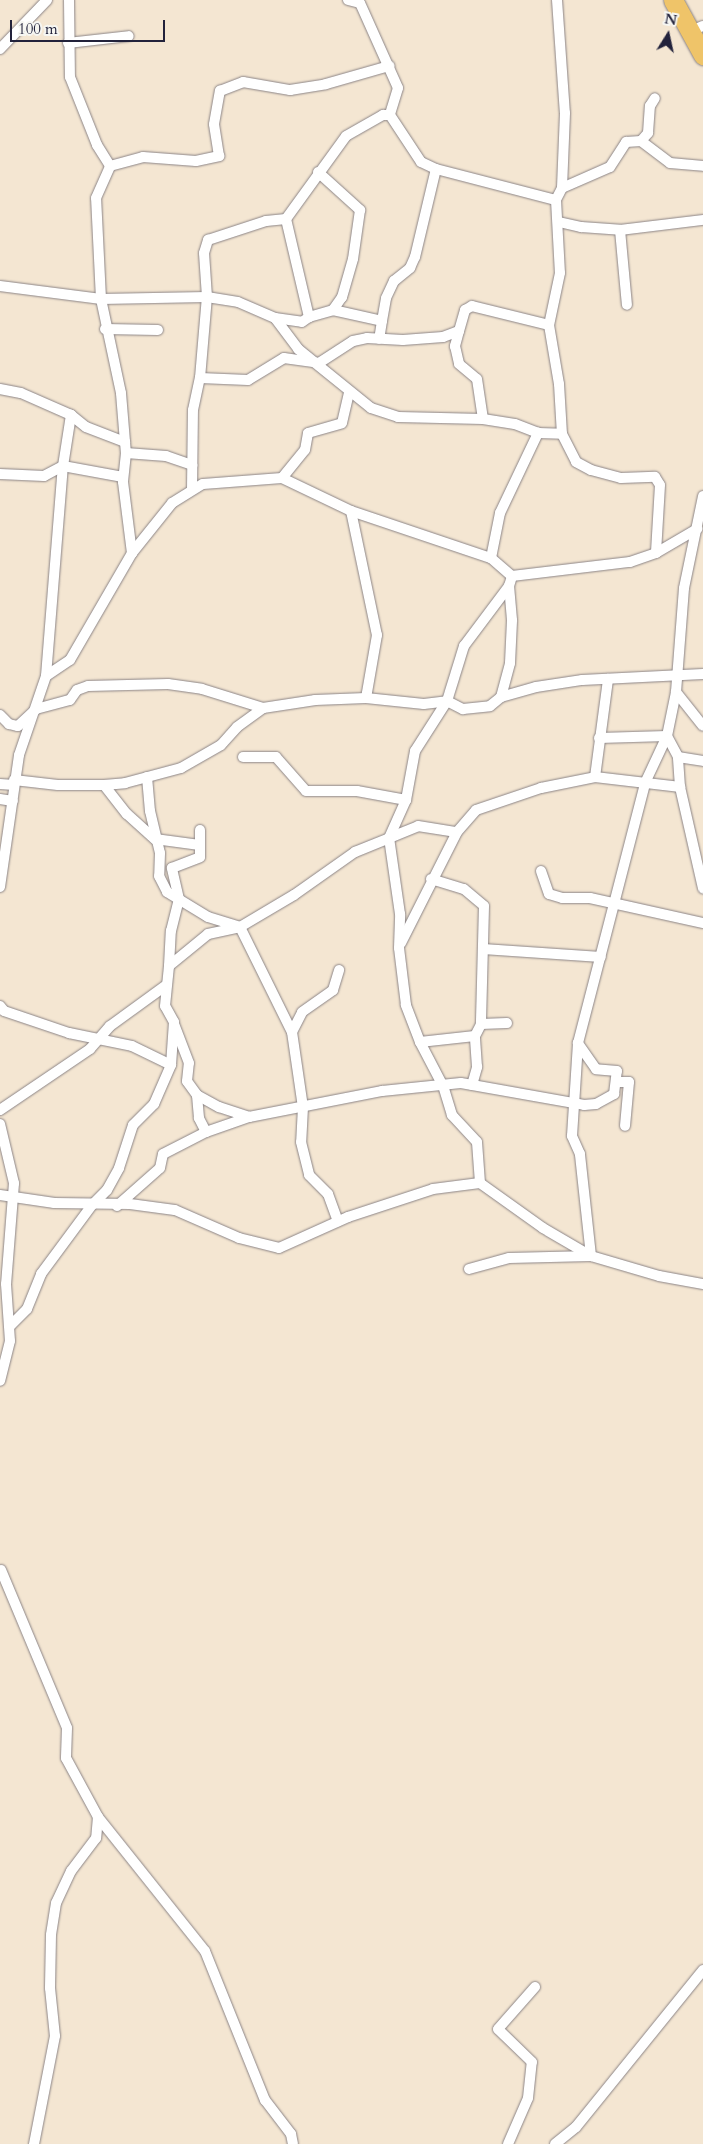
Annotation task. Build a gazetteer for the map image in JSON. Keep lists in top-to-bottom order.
{
  "scale_bar": "100 m",
  "north": "top"
}
